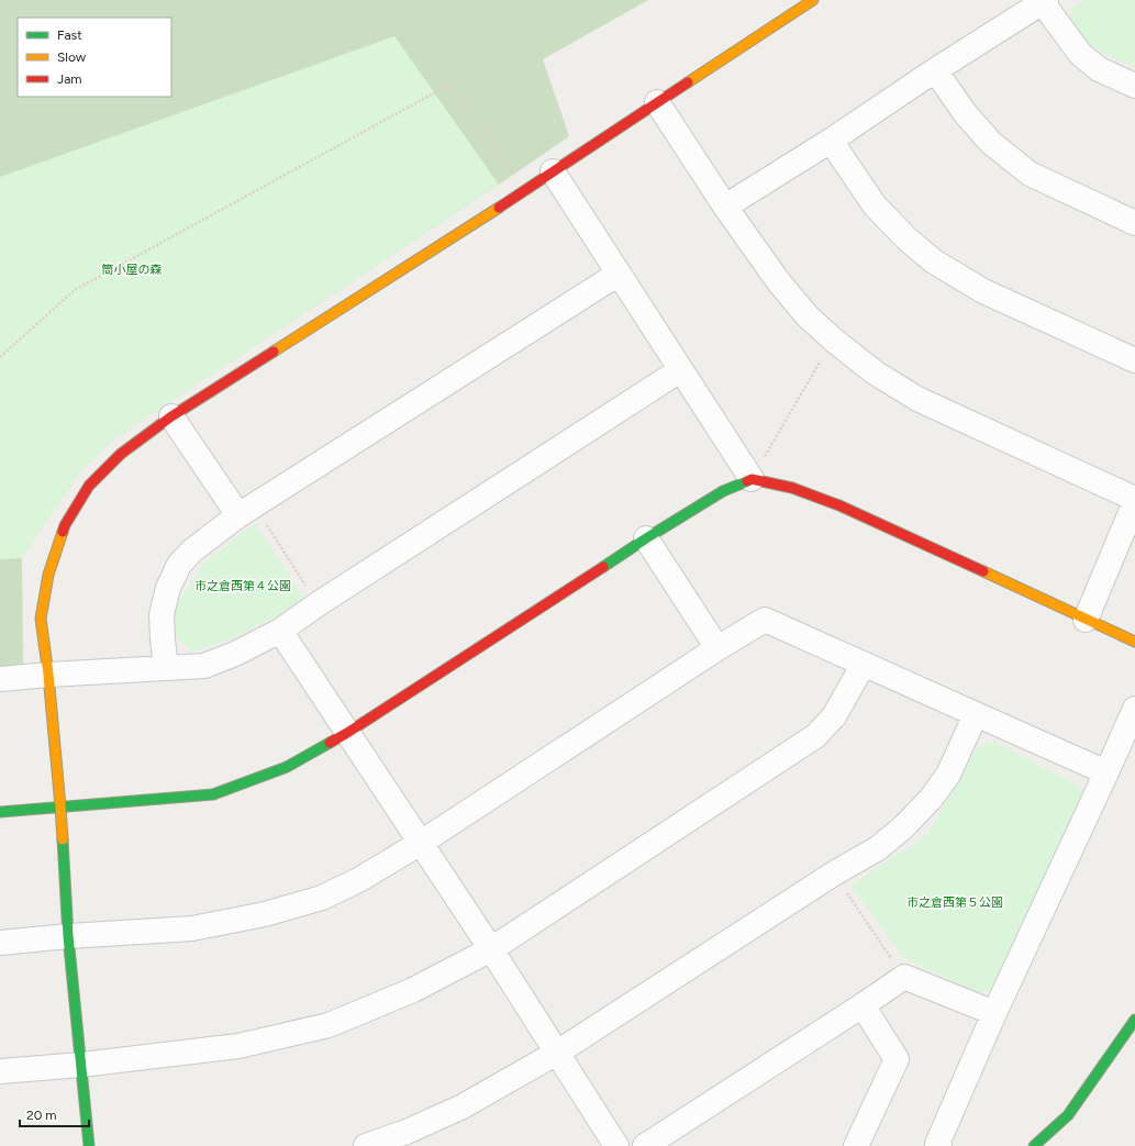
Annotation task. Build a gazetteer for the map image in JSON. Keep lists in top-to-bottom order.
{
  "parks": ["筒小屋の森", "市之倉西第４公園", "市之倉西第５公園"],
  "legend": ["Fast", "Slow", "Jam"],
  "scale_bar": "20 m"
}
